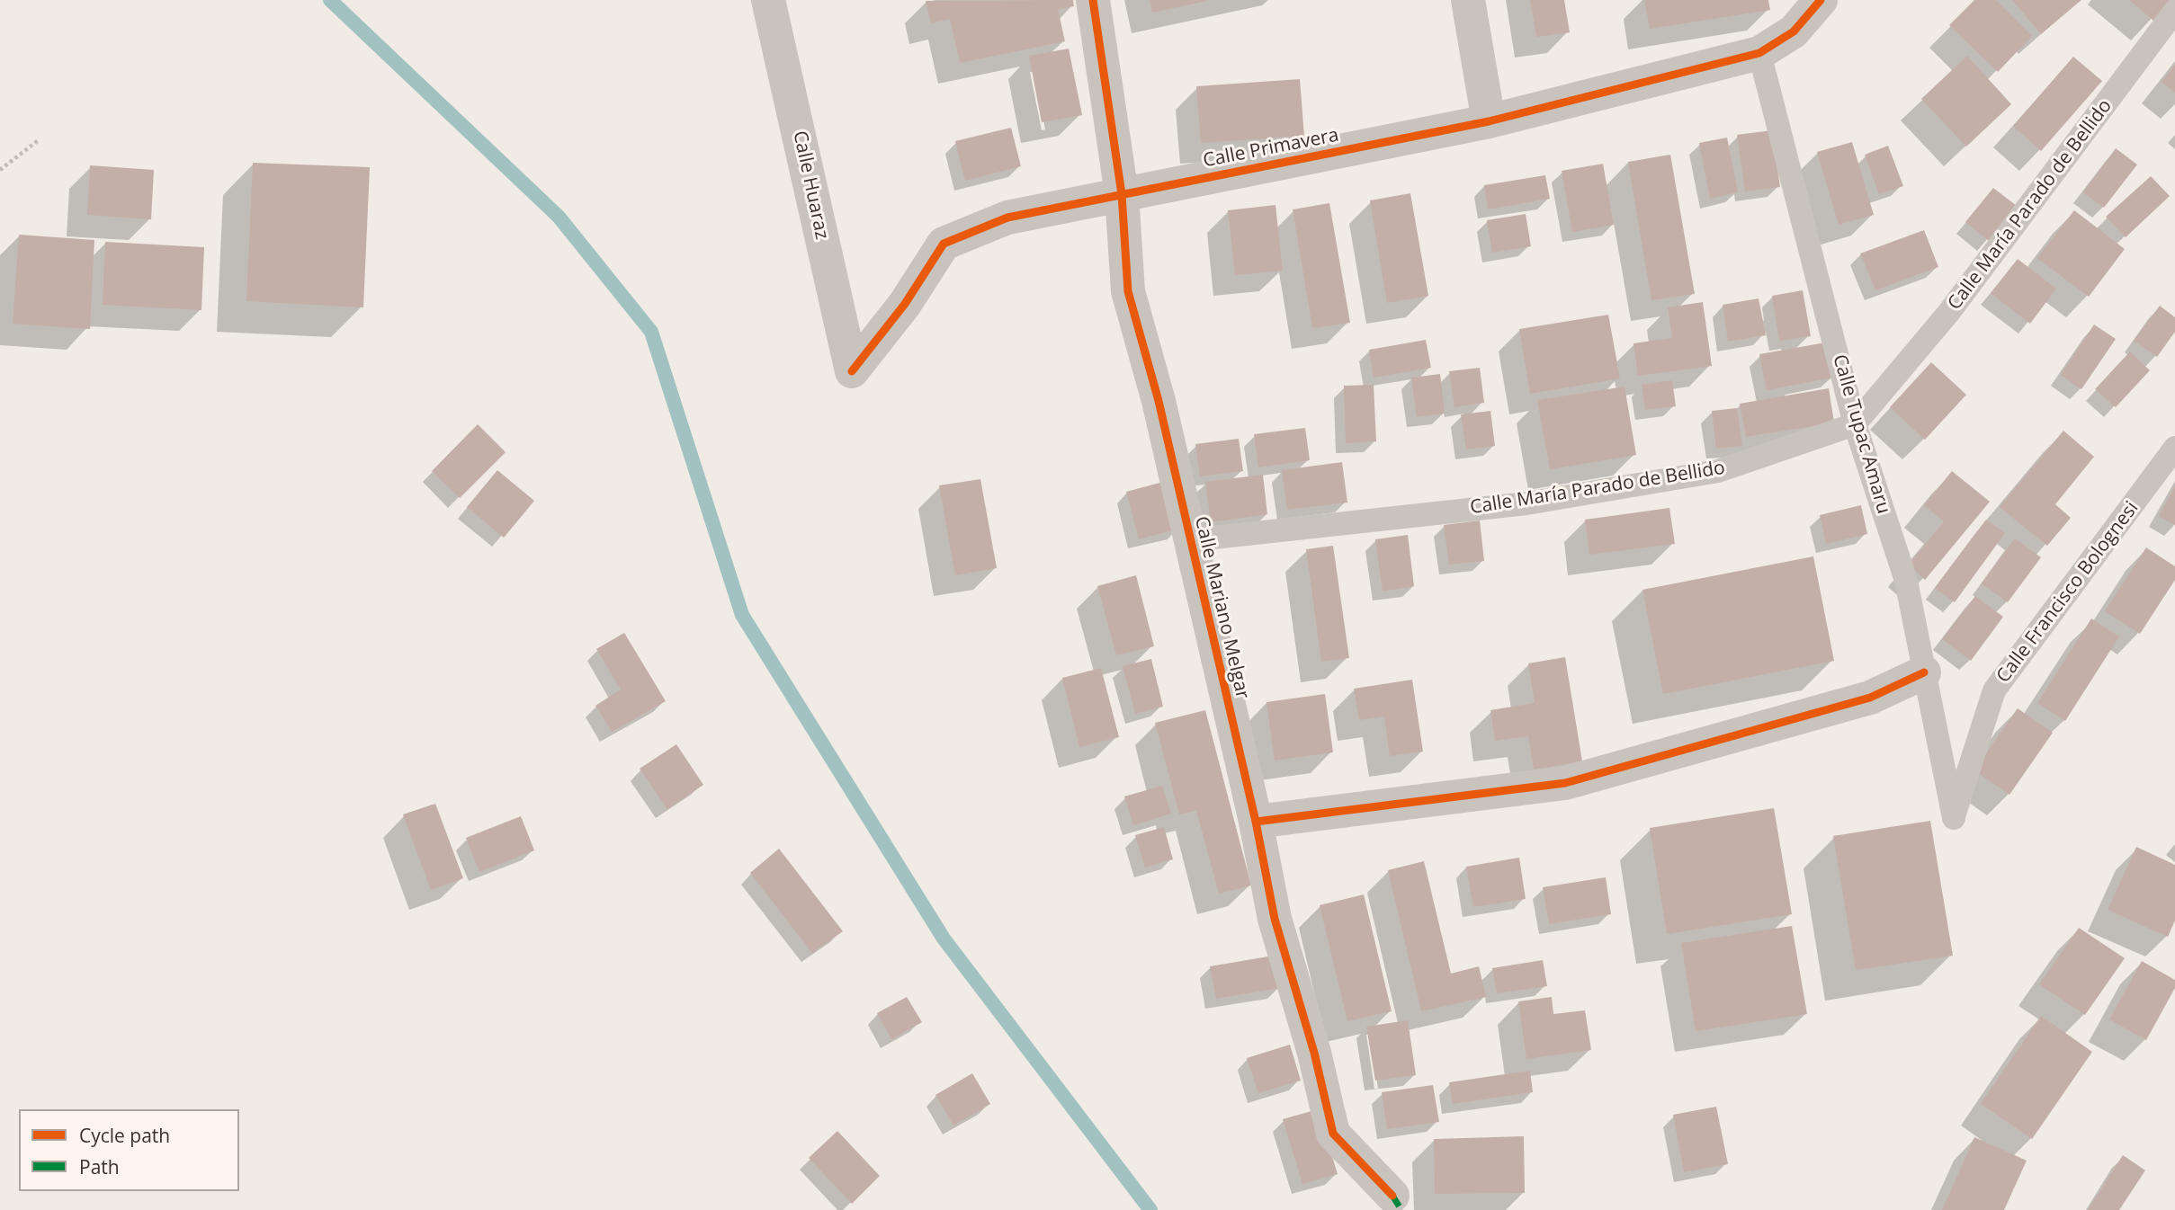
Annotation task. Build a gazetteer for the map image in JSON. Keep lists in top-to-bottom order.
{
  "streets": {
    "street": ["Calle Primavera", "Calle Huaraz", "Calle Mariano Melgar"],
    "lane": ["Calle María Parado de Bellido", "Calle Tupac Amaru", "Calle Francisco Bolognesi"]
  },
  "crossings": [
    ["Calle Primavera", "Calle Huaraz"],
    ["Calle Primavera", "Calle Tupac Amaru"],
    ["Calle Primavera", "Calle Mariano Melgar"],
    ["Calle María Parado de Bellido", "Calle Tupac Amaru"],
    ["Calle María Parado de Bellido", "Calle Mariano Melgar"],
    ["Calle Tupac Amaru", "Calle Francisco Bolognesi"]
  ],
  "legend": ["Cycle path", "Path"]
}
